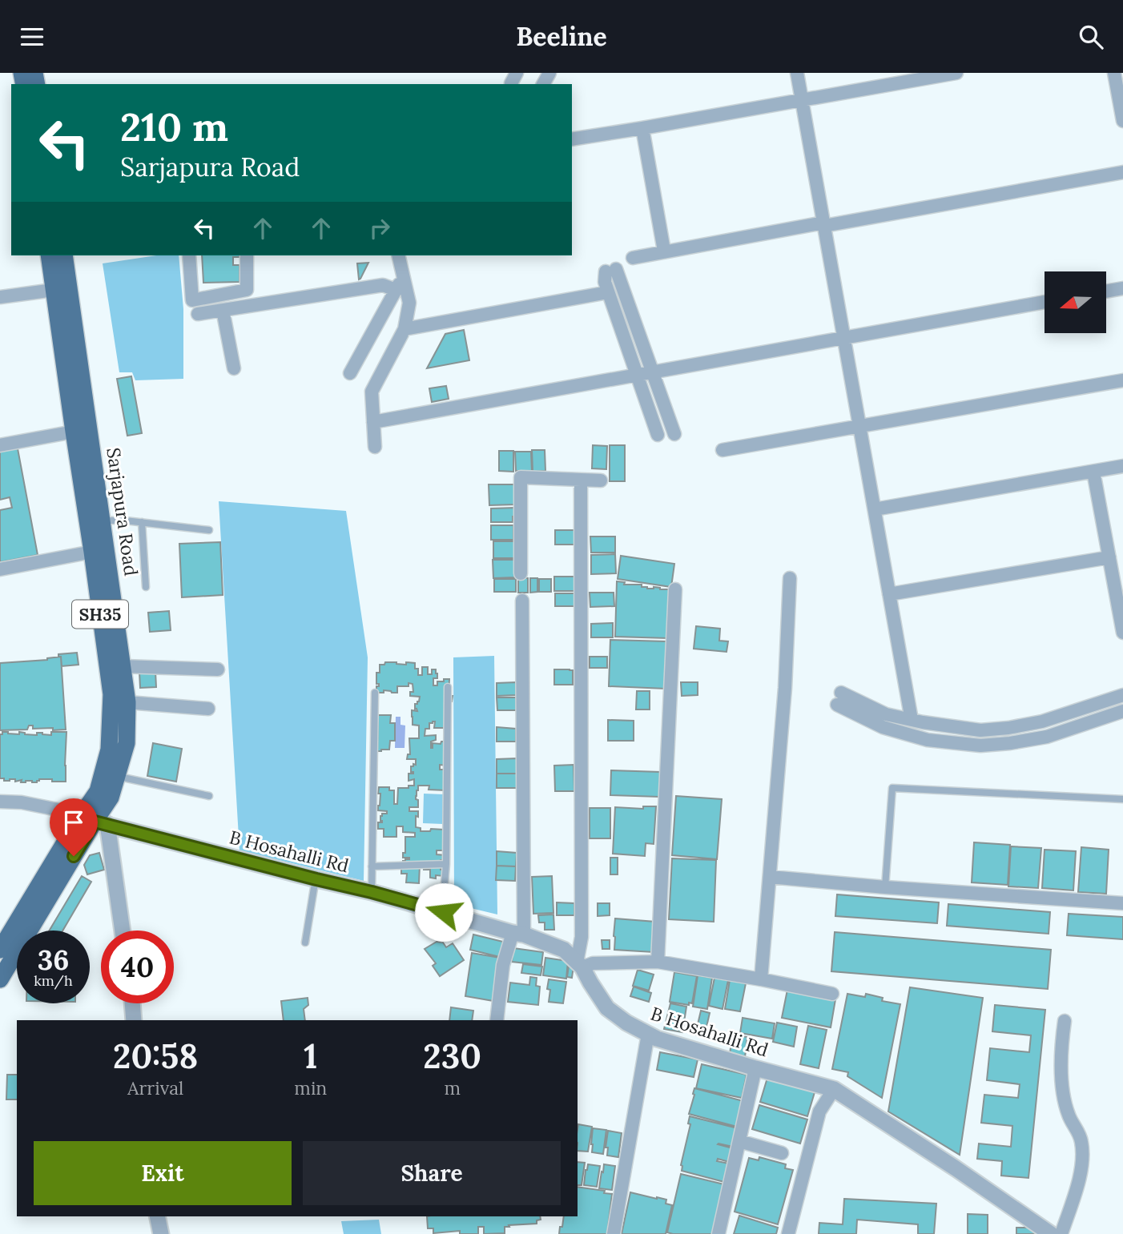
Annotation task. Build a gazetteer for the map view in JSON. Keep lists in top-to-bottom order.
{
  "streets": {
    "main road": ["Sarjapura Road", "SH35"],
    "street": ["B Hosahalli Rd"]
  },
  "crossings": [
    ["Sarjapura Road", "B Hosahalli Rd"]
  ],
  "north": "left",
  "page": {
    "header": "Beeline",
    "turn": ["210 m", "Sarjapura Road"],
    "speed": "36 km/h",
    "limit": "40",
    "eta": [
      "20:58",
      "Arrival",
      "1",
      "min",
      "230",
      "m"
    ],
    "buttons": ["Exit", "Share"]
  }
}
